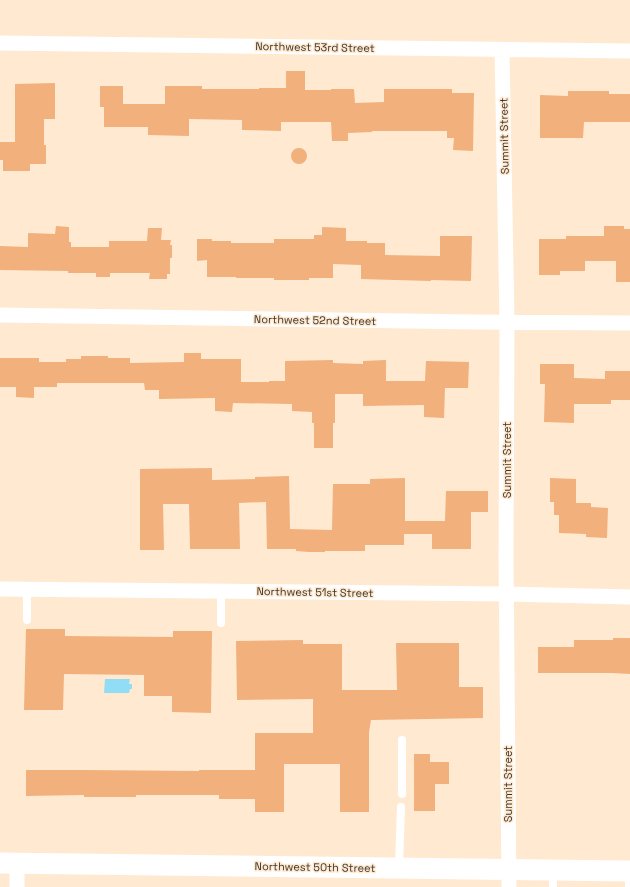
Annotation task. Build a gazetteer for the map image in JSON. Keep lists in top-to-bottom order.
{
  "streets": {
    "main road": ["Northwest 50th Street"],
    "street": [
      "Northwest 53rd Street",
      "Summit Street",
      "Northwest 52nd Street",
      "Northwest 51st Street"
    ]
  },
  "crossings": [
    ["Northwest 53rd Street", "Summit Street"],
    ["Summit Street", "Northwest 52nd Street"],
    ["Summit Street", "Northwest 51st Street"],
    ["Summit Street", "Northwest 50th Street"]
  ]
}
